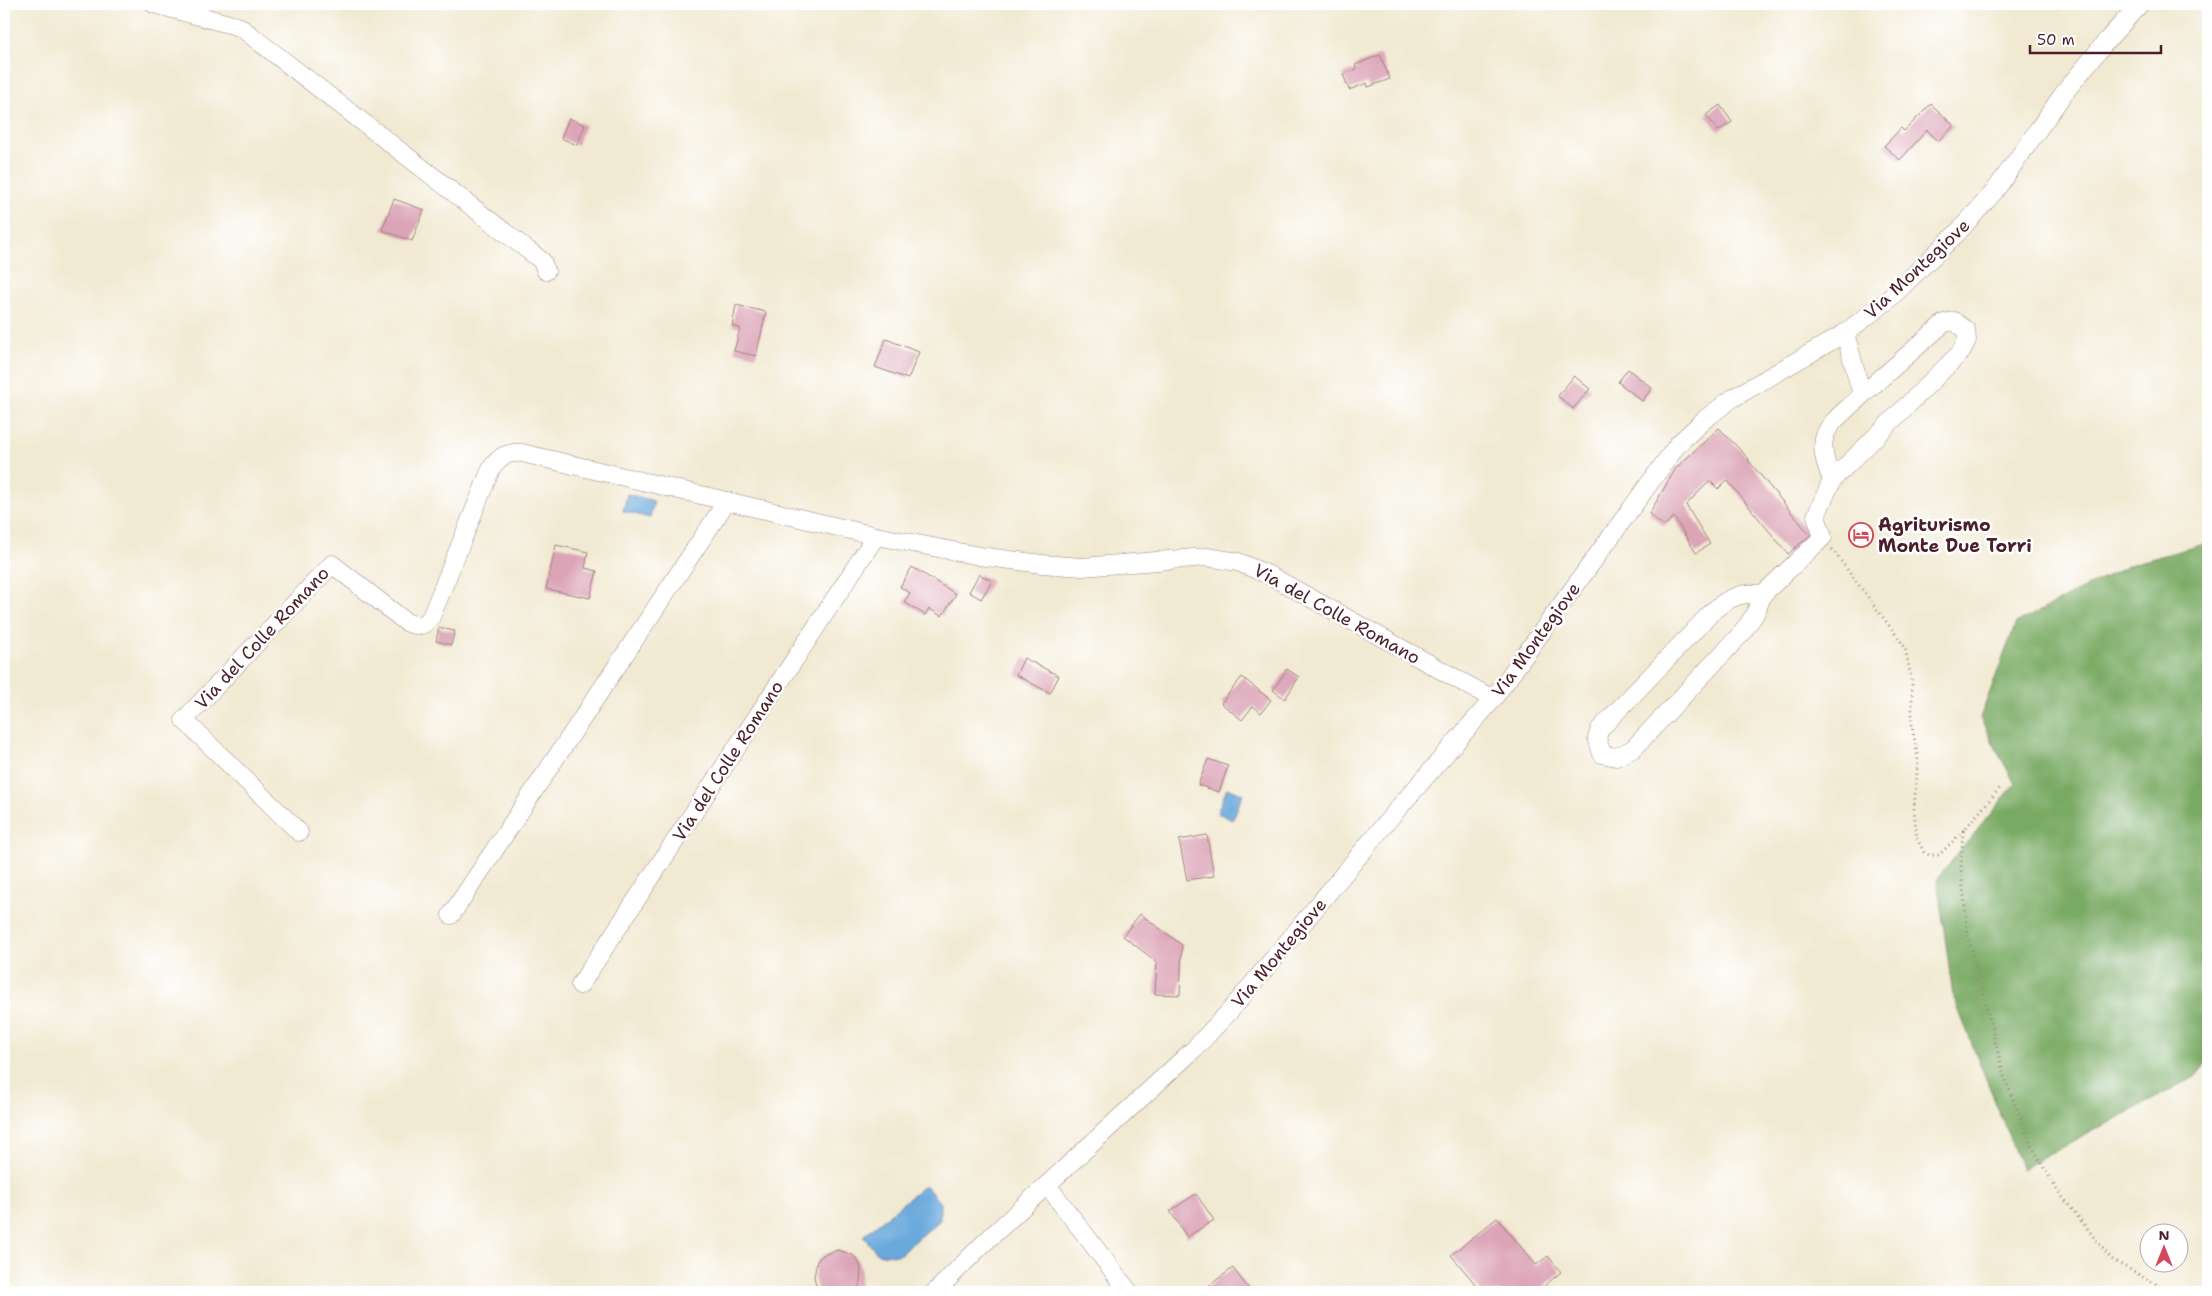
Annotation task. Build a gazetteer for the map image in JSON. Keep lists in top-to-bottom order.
{
  "streets": {
    "street": ["Via Montegiove", "Via del Colle Romano"]
  },
  "crossings": [
    ["Via Montegiove", "Via del Colle Romano"]
  ],
  "places": {
    "hotel": ["Agriturismo Monte Due Torri"]
  },
  "scale_bar": "50 m",
  "north": "top"
}
